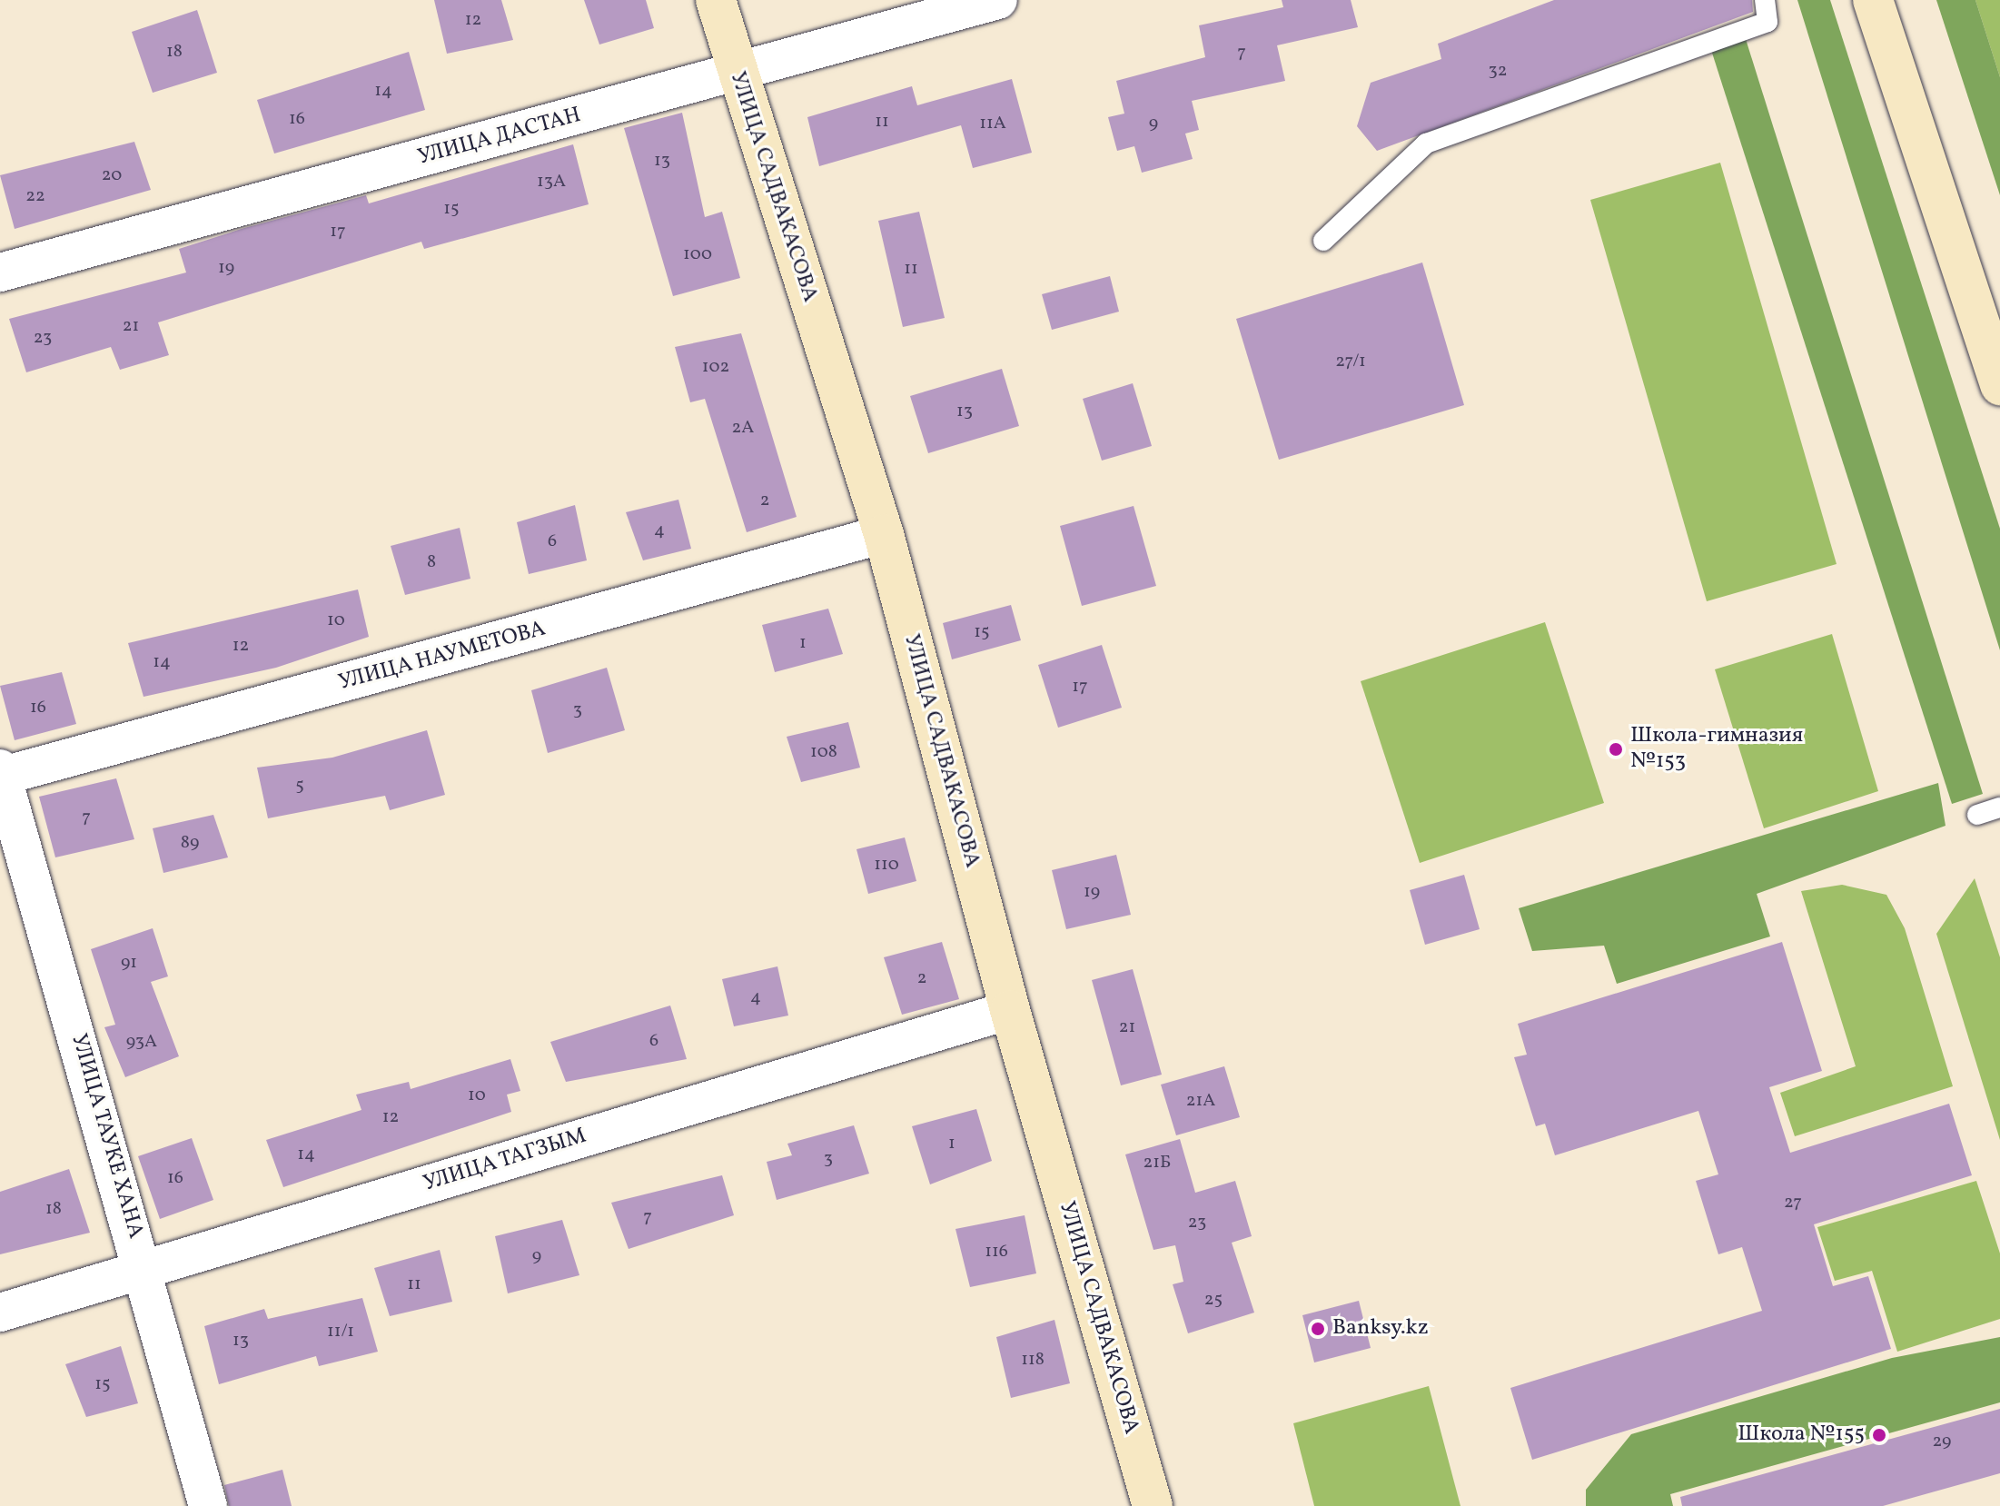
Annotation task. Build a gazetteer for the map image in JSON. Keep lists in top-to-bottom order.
{
  "streets": {
    "street": [
      "УЛИЦА ДАСТАН",
      "УЛИЦА САДВАКАСОВА",
      "УЛИЦА НАУМЕТОВА",
      "УЛИЦА ТАУКЕ ХАНА",
      "УЛИЦА ТАГЗЫМ"
    ]
  },
  "crossings": [
    ["УЛИЦА ДАСТАН", "УЛИЦА САДВАКАСОВА"],
    ["УЛИЦА САДВАКАСОВА", "УЛИЦА НАУМЕТОВА"],
    ["УЛИЦА САДВАКАСОВА", "УЛИЦА ТАГЗЫМ"],
    ["УЛИЦА НАУМЕТОВА", "УЛИЦА ТАУКЕ ХАНА"],
    ["УЛИЦА ТАУКЕ ХАНА", "УЛИЦА ТАГЗЫМ"]
  ],
  "places": ["Школа-гимназия №153", "Banksy.kz", "Школа №155"],
  "house_numbers": [
    "12",
    "18",
    "7",
    "32",
    "14",
    "16",
    "11",
    "11А",
    "9",
    "13",
    "20",
    "13А",
    "22",
    "15",
    "17",
    "100",
    "19",
    "11",
    "21",
    "23",
    "27/1",
    "102",
    "13",
    "2А",
    "2",
    "4",
    "6",
    "8",
    "10",
    "15",
    "1",
    "12",
    "14",
    "17",
    "16",
    "3",
    "108",
    "5",
    "7",
    "89",
    "110",
    "19",
    "91",
    "2",
    "4",
    "21",
    "6",
    "93А",
    "10",
    "21А",
    "12",
    "1",
    "14",
    "3",
    "21Б",
    "16",
    "27",
    "18",
    "7",
    "23",
    "116",
    "9",
    "11",
    "25",
    "11/1",
    "13",
    "118",
    "15",
    "29"
  ]
}
